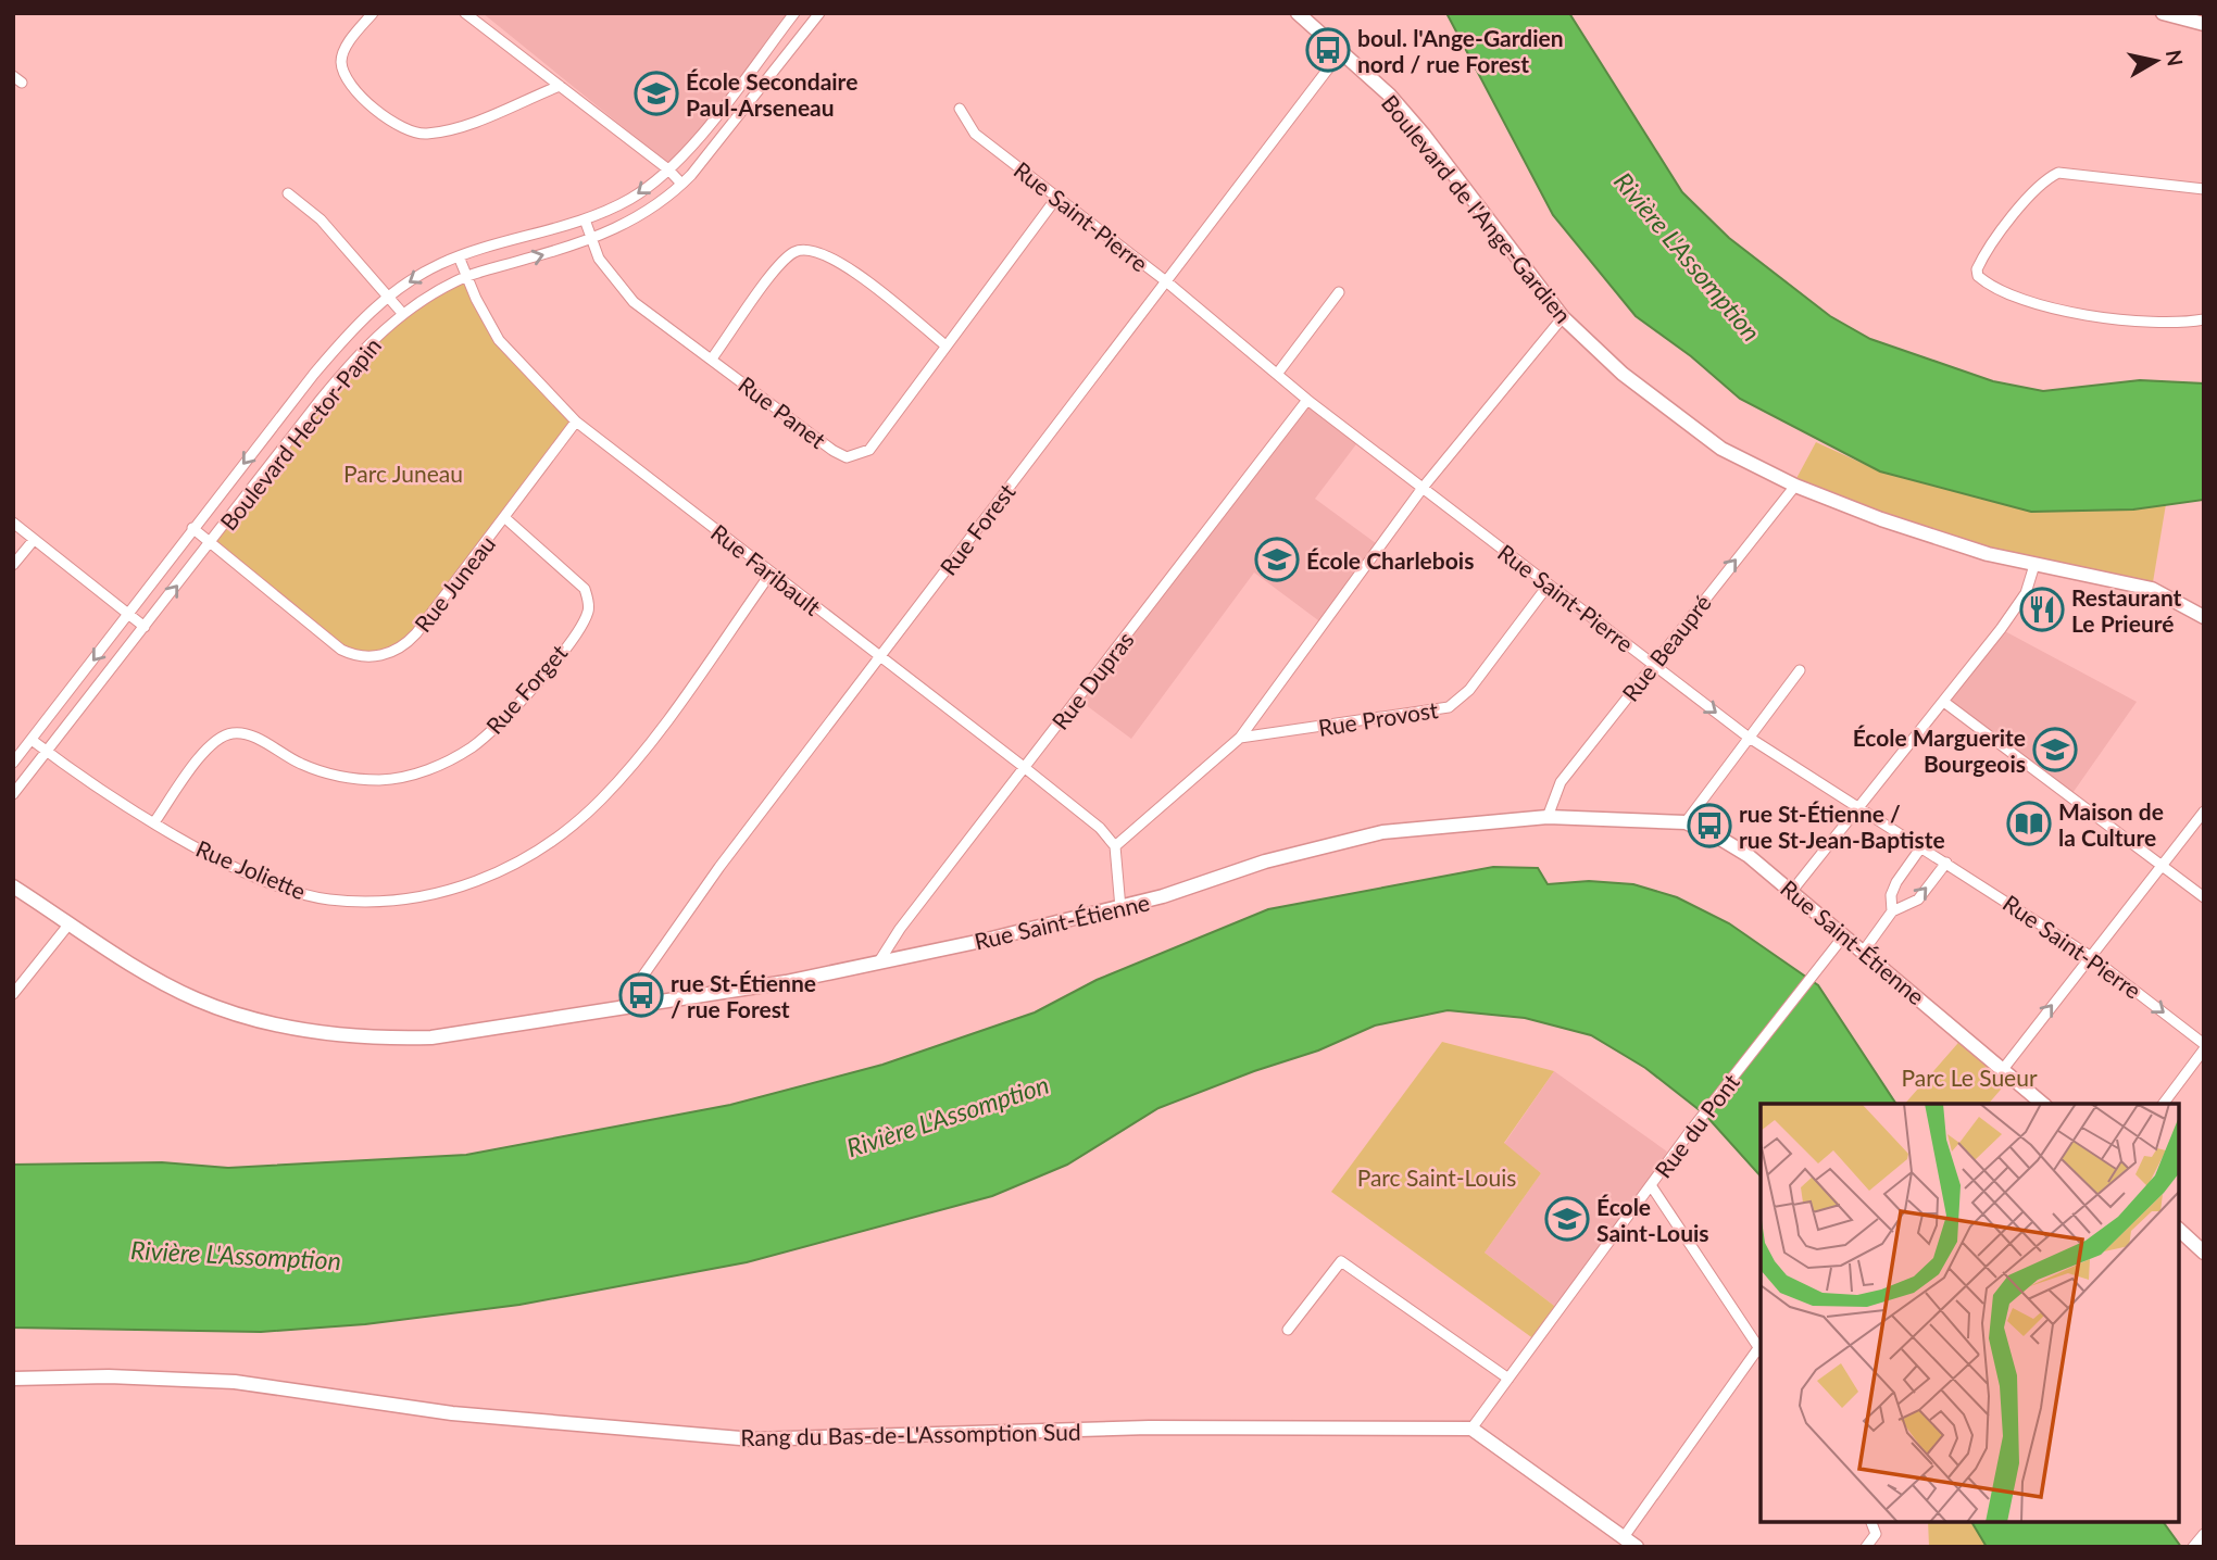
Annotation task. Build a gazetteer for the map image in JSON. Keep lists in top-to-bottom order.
{
  "streets": {
    "street": [
      "Boulevard de l'Ange-Gardien",
      "Rue Saint-Pierre",
      "Rue Panet",
      "Boulevard Hector-Papin",
      "Rue Forest",
      "Rue Faribault",
      "Rue Juneau",
      "Rue Beaupré",
      "Rue Dupras",
      "Rue Forget",
      "Rue Provost",
      "Rue Joliette",
      "Rue Saint-Étienne",
      "Rue du Pont",
      "Rang du Bas-de-L'Assomption Sud"
    ]
  },
  "crossings": [
    ["Boulevard de l'Ange-Gardien", "Rue Forest"],
    ["Boulevard de l'Ange-Gardien", "Rue Beaupré"],
    ["Rue Saint-Pierre", "Rue Panet"],
    ["Rue Saint-Pierre", "Rue Forest"],
    ["Rue Saint-Pierre", "Rue Beaupré"],
    ["Rue Saint-Pierre", "Rue Dupras"],
    ["Rue Saint-Pierre", "Rue Provost"],
    ["Rue Panet", "Boulevard Hector-Papin"],
    ["Boulevard Hector-Papin", "Rue Faribault"],
    ["Boulevard Hector-Papin", "Rue Juneau"],
    ["Boulevard Hector-Papin", "Rue Joliette"],
    ["Rue Forest", "Rue Faribault"],
    ["Rue Forest", "Rue Saint-Étienne"],
    ["Rue Faribault", "Rue Juneau"],
    ["Rue Faribault", "Rue Dupras"],
    ["Rue Faribault", "Rue Joliette"],
    ["Rue Juneau", "Rue Forget"],
    ["Rue Beaupré", "Rue Saint-Étienne"],
    ["Rue Dupras", "Rue Saint-Étienne"],
    ["Rue Forget", "Rue Joliette"],
    ["Rue Saint-Étienne", "Rue du Pont"],
    ["Rue du Pont", "Rang du Bas-de-L'Assomption Sud"]
  ],
  "one_way": ["Rue Beaupré"],
  "water": ["Rivière L'Assomption"],
  "parks": ["Parc Juneau", "Parc Le Sueur", "Parc Saint-Louis"],
  "places": {
    "bus stop": ["boul. l'Ange-Gardien nord / rue Forest", "rue St-Étienne / rue St-Jean-Baptiste", "rue St-Étienne / rue Forest"],
    "school or university": [
      "École Secondaire Paul-Arseneau",
      "École Charlebois",
      "École Marguerite Bourgeois",
      "École Saint-Louis"
    ],
    "restaurant": ["Restaurant Le Prieuré"],
    "library": ["Maison de la Culture"]
  },
  "north": "right"
}
